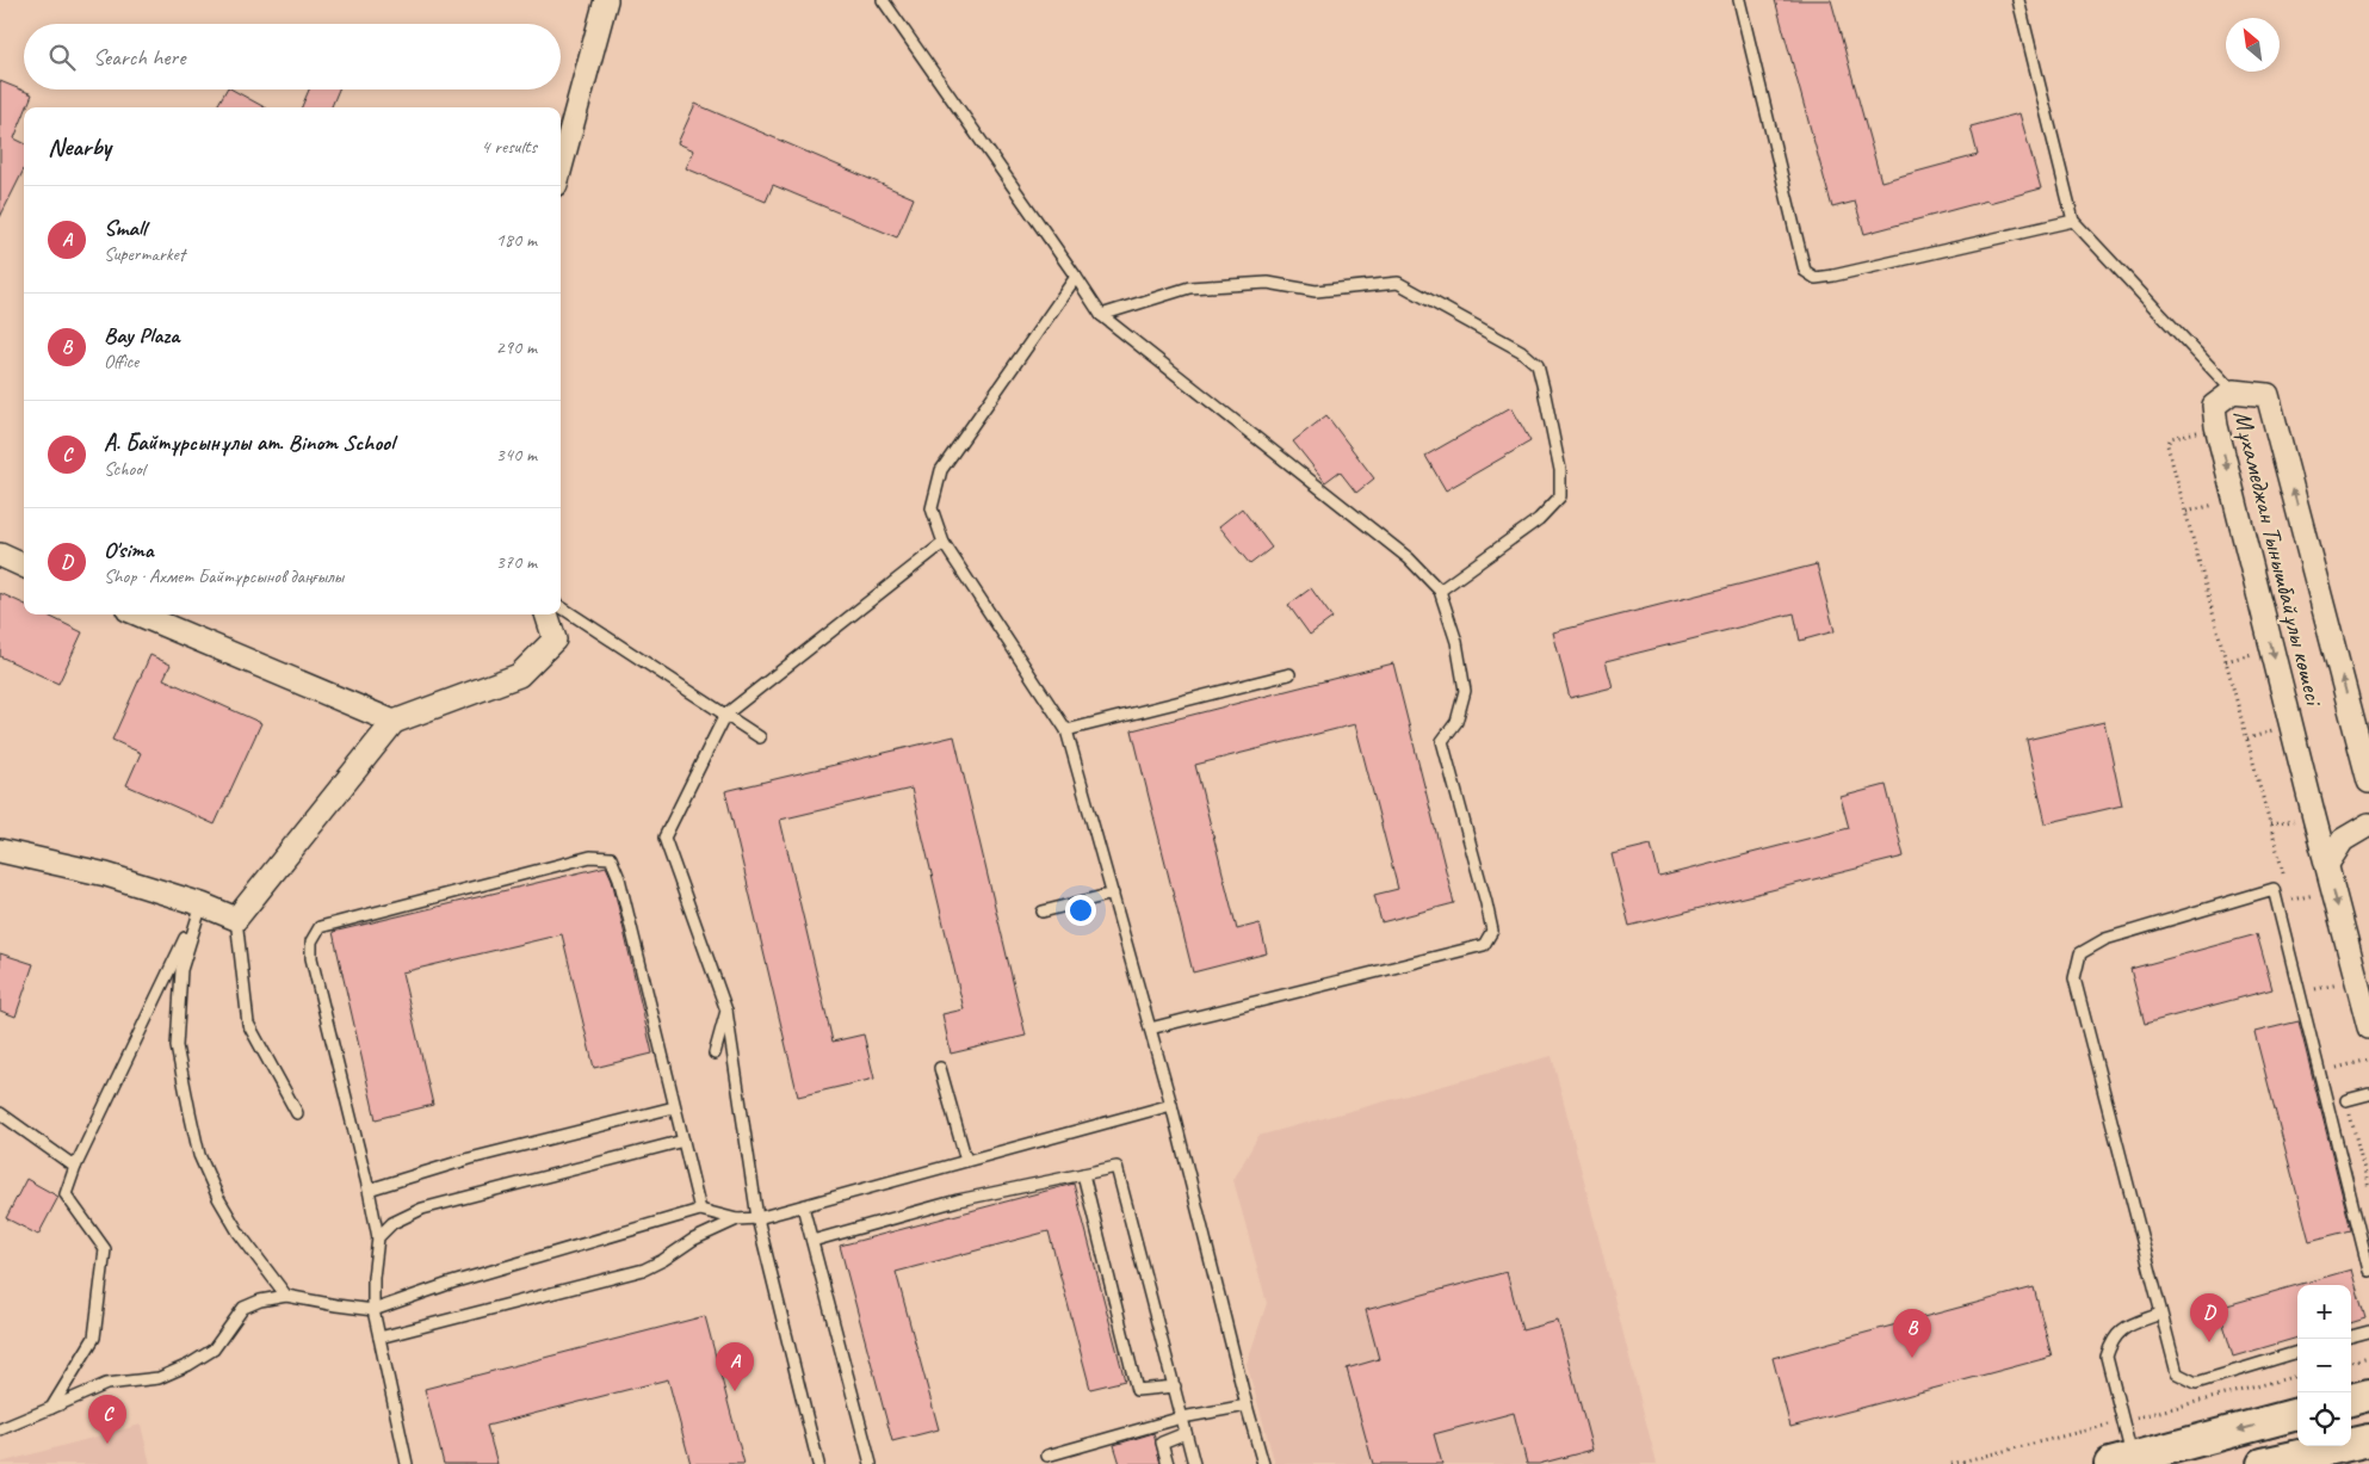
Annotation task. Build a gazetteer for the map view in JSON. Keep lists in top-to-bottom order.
{
  "streets": {
    "street": ["Мұхамеджан Тынышбайұлы көшесі"]
  },
  "north": "top left",
  "page": {
    "search": "Search here",
    "heading": ["Nearby", "4 results"],
    "list": [
      {
        "mark": "A",
        "name": "Small",
        "note": "Supermarket",
        "value": "180 m"
      },
      {
        "mark": "B",
        "name": "Bay Plaza",
        "note": "Office",
        "value": "290 m"
      },
      {
        "mark": "C",
        "name": "А. Байтұрсынұлы ат. Binom School",
        "note": "School",
        "value": "340 m"
      },
      {
        "mark": "D",
        "name": "O'sima",
        "note": "Shop · Ахмет Байтұрсынов даңғылы",
        "value": "370 m"
      }
    ],
    "map_buttons": ["+", "−"],
    "pins": [
      "D",
      "B",
      "A",
      "C"
    ]
  }
}
